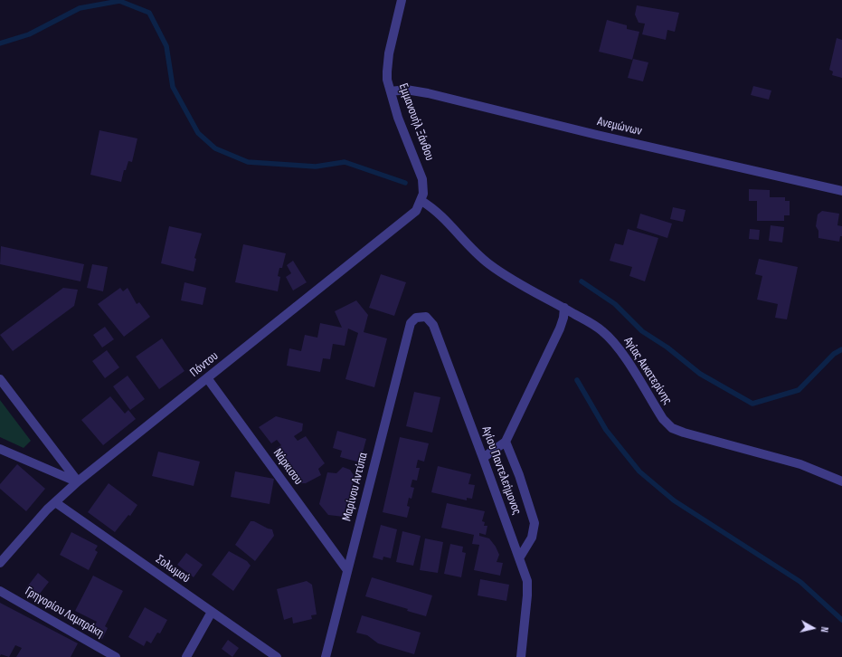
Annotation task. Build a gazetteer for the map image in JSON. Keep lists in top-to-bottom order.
{
  "streets": {
    "street": [
      "Εμμανουήλ Ξάνθου",
      "Ανεμώνων",
      "Πόντου",
      "Αγίας Αικατερίνης",
      "Νάρκισου",
      "Αγίου Παντελεήμονος",
      "Μαρίνου Αντύπα",
      "Σολωμού",
      "Γρηγορίου Λαμπράκη"
    ]
  },
  "crossings": [
    ["Εμμανουήλ Ξάνθου", "Ανεμώνων"],
    ["Εμμανουήλ Ξάνθου", "Πόντου"],
    ["Πόντου", "Αγίας Αικατερίνης"],
    ["Πόντου", "Νάρκισου"],
    ["Πόντου", "Σολωμού"],
    ["Νάρκισου", "Μαρίνου Αντύπα"],
    ["Αγίου Παντελεήμονος", "Μαρίνου Αντύπα"]
  ],
  "north": "right"
}
